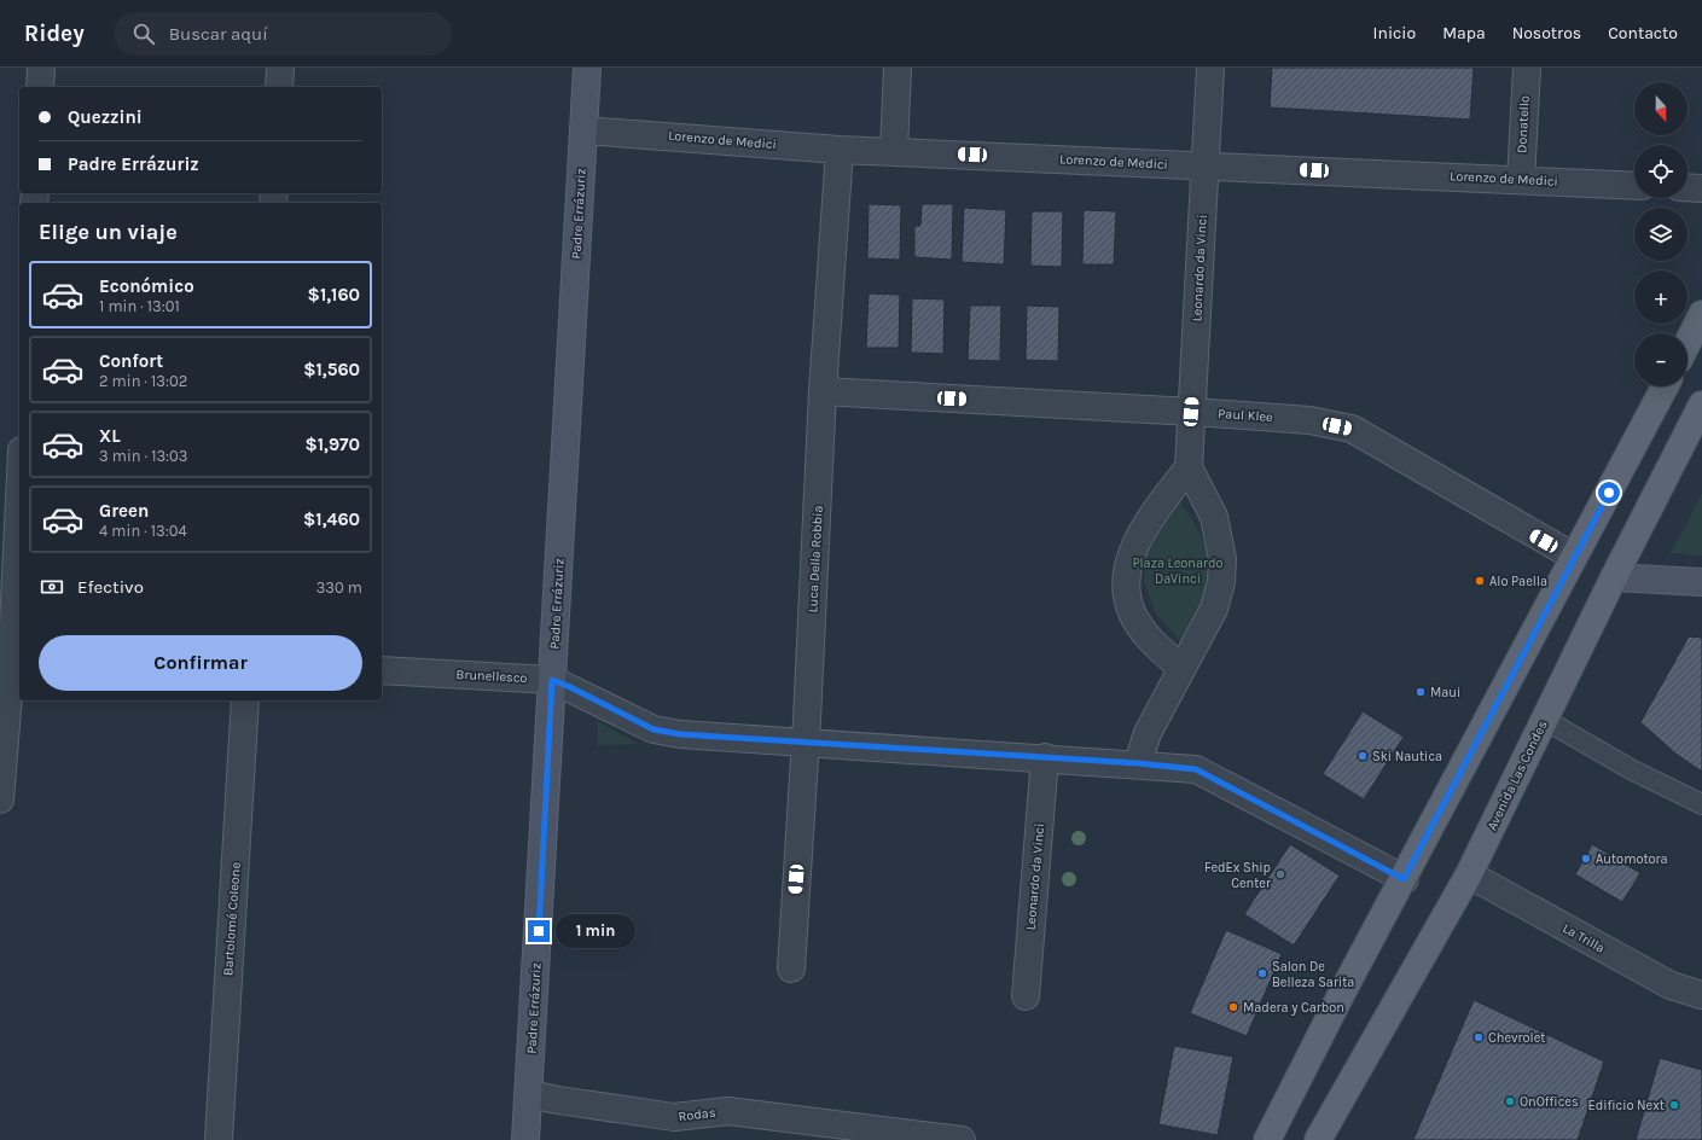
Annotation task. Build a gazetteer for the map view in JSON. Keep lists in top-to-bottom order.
{
  "streets": {
    "main road": ["Avenida Las Condes"],
    "street": [
      "Donatello",
      "Lorenzo de Medici",
      "Padre Errázuriz",
      "Leonardo da Vinci",
      "Paul Klee",
      "Luca Della Robbia",
      "Brunellesco",
      "Bartolomé Coleone",
      "La Trilla",
      "Rodas"
    ]
  },
  "crossings": [
    ["Donatello", "Lorenzo de Medici"],
    ["Lorenzo de Medici", "Padre Errázuriz"],
    ["Lorenzo de Medici", "Leonardo da Vinci"],
    ["Lorenzo de Medici", "Luca Della Robbia"],
    ["Padre Errázuriz", "Brunellesco"],
    ["Padre Errázuriz", "Rodas"],
    ["Leonardo da Vinci", "Paul Klee"],
    ["Leonardo da Vinci", "Brunellesco"],
    ["Paul Klee", "Luca Della Robbia"],
    ["Luca Della Robbia", "Brunellesco"],
    ["Avenida Las Condes", "La Trilla"]
  ],
  "parks": ["Plaza Leonardo DaVinci"],
  "places": [
    "Alo Paella",
    "Maui",
    "Ski Nautica",
    "Automotora",
    "FedEx Ship Center",
    "Salon De Belleza Sarita",
    "Madera y Carbon",
    "Chevrolet",
    "OnOffices",
    "Edificio Next"
  ],
  "north": "bottom",
  "page": {
    "header": "Ridey",
    "search": "Buscar aquí",
    "nav": [
      "Inicio",
      "Mapa",
      "Nosotros",
      "Contacto"
    ],
    "map_buttons": ["+", "−"],
    "banner": ["Quezzini", "Padre Errázuriz"],
    "heading": "Elige un viaje",
    "list": [
      {
        "name": "Económico",
        "note": "1 min · 13:01",
        "value": "$1,160"
      },
      {
        "name": "Confort",
        "note": "2 min · 13:02",
        "value": "$1,560"
      },
      {
        "name": "XL",
        "note": "3 min · 13:03",
        "value": "$1,970"
      },
      {
        "name": "Green",
        "note": "4 min · 13:04",
        "value": "$1,460"
      }
    ],
    "pay": ["Efectivo", "330 m"],
    "buttons": "Confirmar",
    "bubble": "1 min"
  }
}
